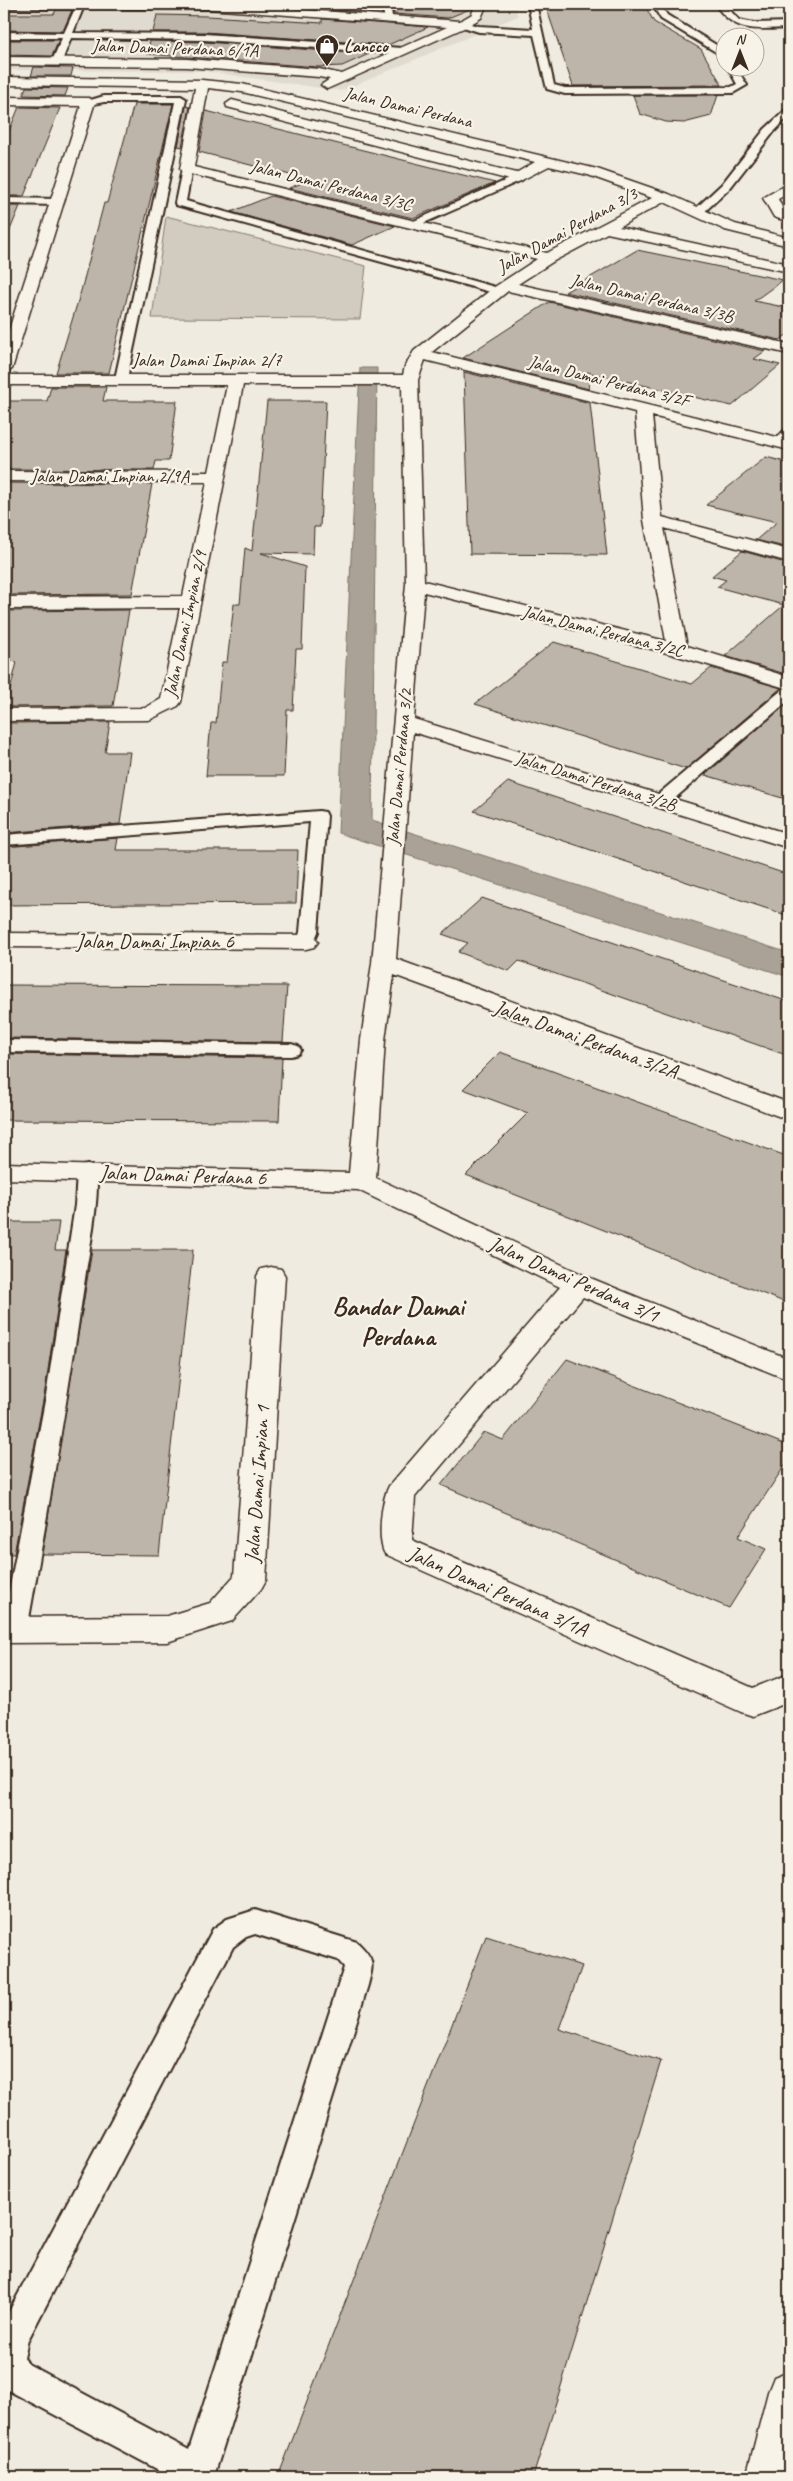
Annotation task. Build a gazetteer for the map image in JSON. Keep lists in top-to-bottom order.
{
  "streets": {
    "street": [
      "Jalan Damai Perdana 6/1A",
      "Jalan Damai Perdana",
      "Jalan Damai Perdana 3/3C",
      "Jalan Damai Perdana 3/3",
      "Jalan Damai Perdana 3/3B",
      "Jalan Damai Impian 2/7",
      "Jalan Damai Perdana 3/2F",
      "Jalan Damai Impian 2/9A",
      "Jalan Damai Impian 2/9",
      "Jalan Damai Perdana 3/2C",
      "Jalan Damai Perdana 3/2",
      "Jalan Damai Perdana 3/2B",
      "Jalan Damai Impian 6",
      "Jalan Damai Perdana 3/2A",
      "Jalan Damai Perdana 6",
      "Jalan Damai Perdana 3/1",
      "Jalan Damai Impian 1",
      "Jalan Damai Perdana 3/1A"
    ]
  },
  "crossings": [
    ["Jalan Damai Perdana", "Jalan Damai Perdana 3/3"],
    ["Jalan Damai Perdana 3/3C", "Jalan Damai Perdana 3/3"],
    ["Jalan Damai Perdana 3/3", "Jalan Damai Perdana 3/3B"],
    ["Jalan Damai Perdana 3/3", "Jalan Damai Perdana 3/2F"],
    ["Jalan Damai Perdana 3/3", "Jalan Damai Perdana 3/2"],
    ["Jalan Damai Impian 2/7", "Jalan Damai Impian 2/9"],
    ["Jalan Damai Impian 2/7", "Jalan Damai Perdana 3/2"],
    ["Jalan Damai Perdana 3/2F", "Jalan Damai Perdana 3/2"],
    ["Jalan Damai Impian 2/9A", "Jalan Damai Impian 2/9"],
    ["Jalan Damai Perdana 3/2C", "Jalan Damai Perdana 3/2"],
    ["Jalan Damai Perdana 3/2", "Jalan Damai Perdana 3/2B"],
    ["Jalan Damai Perdana 3/2", "Jalan Damai Perdana 3/2A"],
    ["Jalan Damai Perdana 3/2", "Jalan Damai Perdana 6"],
    ["Jalan Damai Perdana 3/2", "Jalan Damai Perdana 3/1"],
    ["Jalan Damai Perdana 6", "Jalan Damai Perdana 3/1"],
    ["Jalan Damai Perdana 3/1", "Jalan Damai Perdana 3/1A"]
  ],
  "districts": ["Bandar Damai Perdana"],
  "places": {
    "shop": ["Lancco"]
  },
  "north": "top"
}
